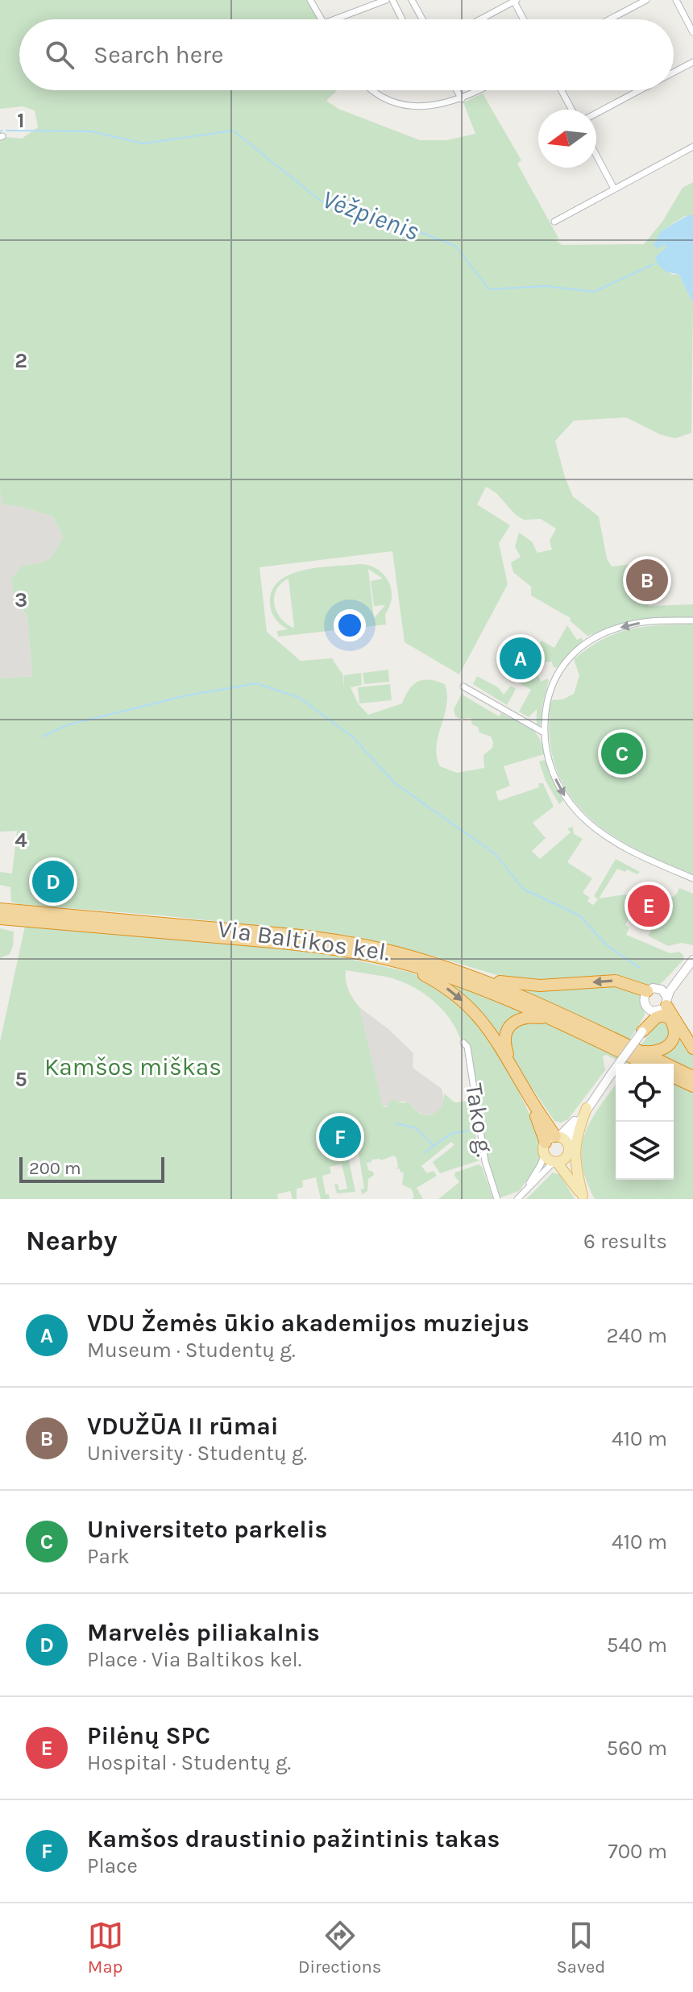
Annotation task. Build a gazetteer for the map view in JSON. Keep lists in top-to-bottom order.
{
  "streets": {
    "highway": ["Via Baltikos kel."],
    "street": ["Tako g."]
  },
  "water": ["Vėžpienis"],
  "parks": ["Kamšos miškas"],
  "scale_bar": "200 m",
  "north": "left",
  "page": {
    "search": "Search here",
    "pins": [
      "B",
      "A",
      "C",
      "D",
      "E",
      "F"
    ],
    "scale": "200 m",
    "heading": ["Nearby", "6 results"],
    "list": [
      {
        "mark": "A",
        "name": "VDU Žemės ūkio akademijos muziejus",
        "note": "Museum · Studentų g.",
        "value": "240 m"
      },
      {
        "mark": "B",
        "name": "VDUŽŪA II rūmai",
        "note": "University · Studentų g.",
        "value": "410 m"
      },
      {
        "mark": "C",
        "name": "Universiteto parkelis",
        "note": "Park",
        "value": "410 m"
      },
      {
        "mark": "D",
        "name": "Marvelės piliakalnis",
        "note": "Place · Via Baltikos kel.",
        "value": "540 m"
      },
      {
        "mark": "E",
        "name": "Pilėnų SPC",
        "note": "Hospital · Studentų g.",
        "value": "560 m"
      },
      {
        "mark": "F",
        "name": "Kamšos draustinio pažintinis takas",
        "note": "Place",
        "value": "700 m"
      }
    ],
    "nav": ["Map", "Directions", "Saved"]
  },
  "grid": {
    "rows": [
      "1",
      "2",
      "3",
      "4",
      "5"
    ]
  }
}
